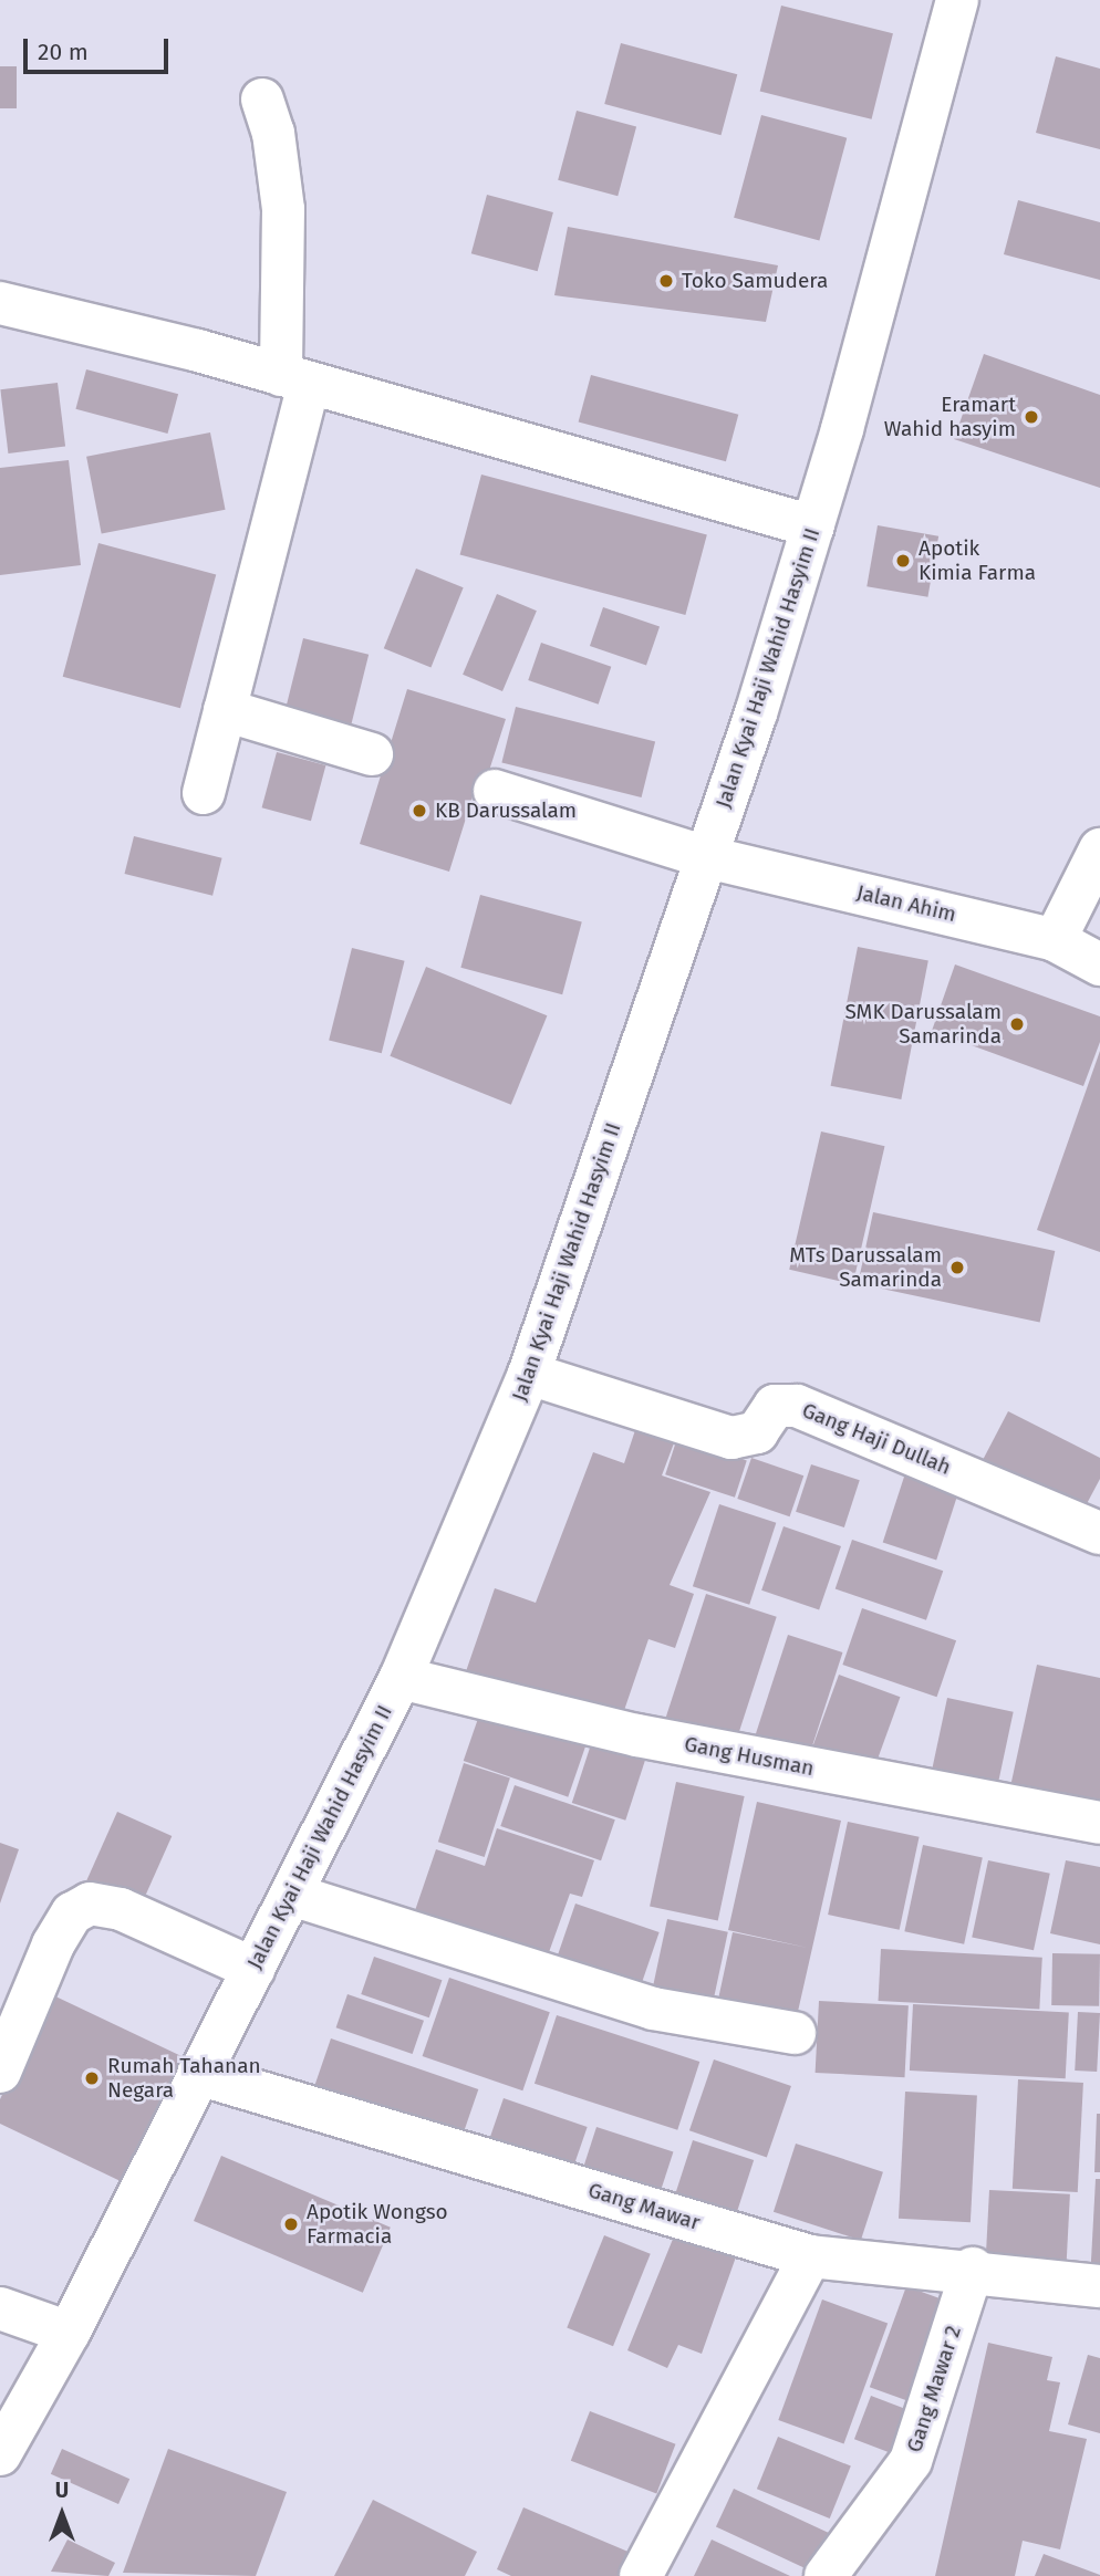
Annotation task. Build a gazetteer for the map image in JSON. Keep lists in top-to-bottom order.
{
  "streets": {
    "street": [
      "Jalan Kyai Haji Wahid Hasyim II",
      "Jalan Ahim",
      "Gang Haji Dullah",
      "Gang Husman",
      "Gang Mawar",
      "Gang Mawar 2"
    ]
  },
  "crossings": [
    ["Jalan Kyai Haji Wahid Hasyim II", "Jalan Ahim"],
    ["Jalan Kyai Haji Wahid Hasyim II", "Gang Haji Dullah"],
    ["Jalan Kyai Haji Wahid Hasyim II", "Gang Husman"],
    ["Jalan Kyai Haji Wahid Hasyim II", "Gang Mawar"],
    ["Gang Mawar", "Gang Mawar 2"]
  ],
  "places": [
    "Toko Samudera",
    "Eramart Wahid hasyim",
    "Apotik Kimia Farma",
    "KB Darussalam",
    "SMK Darussalam Samarinda",
    "MTs Darussalam Samarinda",
    "Rumah Tahanan Negara",
    "Apotik Wongso Farmacia"
  ],
  "scale_bar": "20 m",
  "north": "top"
}
